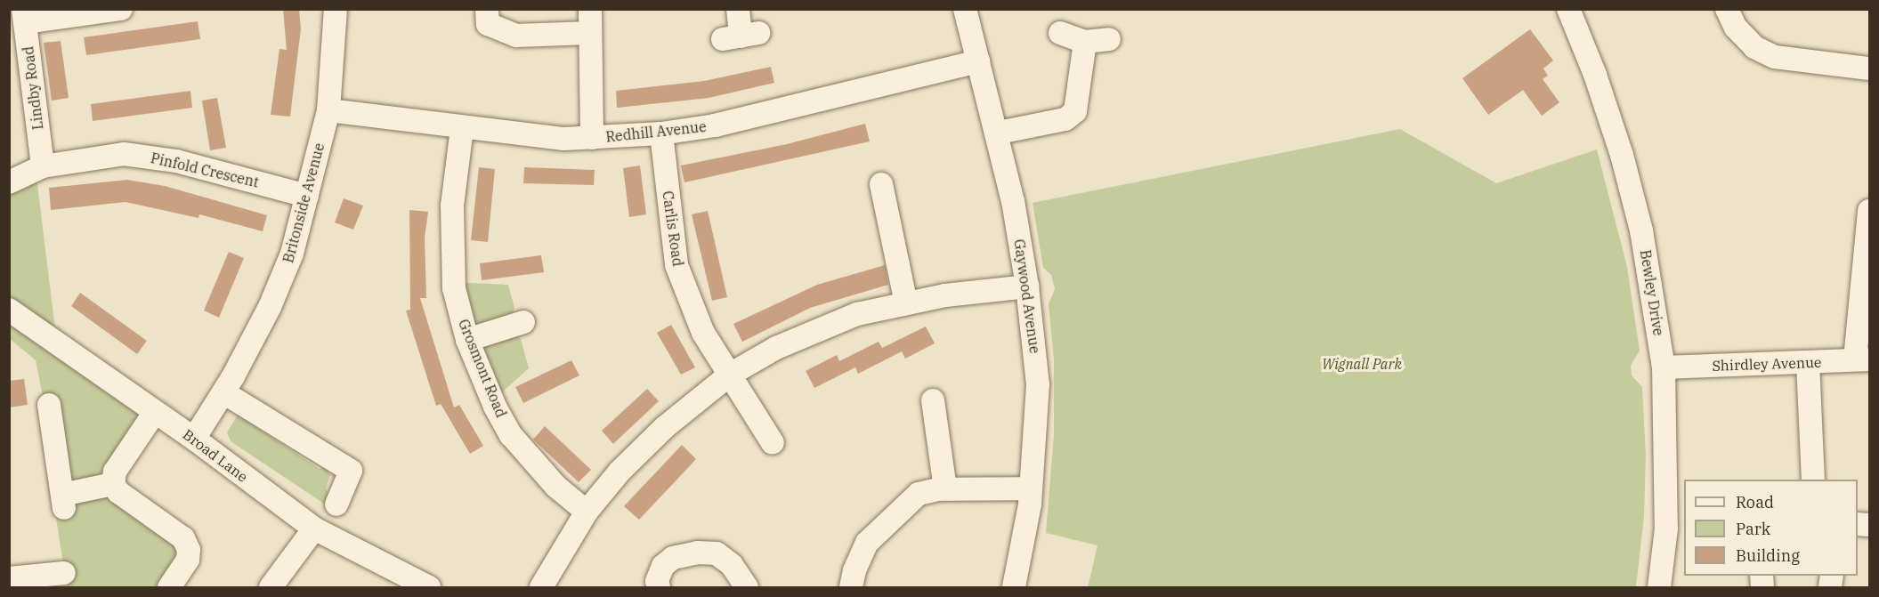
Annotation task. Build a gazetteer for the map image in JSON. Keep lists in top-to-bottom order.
{
  "streets": {
    "street": [
      "Lindby Road",
      "Redhill Avenue",
      "Pinfold Crescent",
      "Britonside Avenue",
      "Carlis Road",
      "Bewley Drive",
      "Gaywood Avenue",
      "Shirdley Avenue",
      "Grosmont Road",
      "Broad Lane"
    ]
  },
  "crossings": [
    ["Lindby Road", "Pinfold Crescent"],
    ["Redhill Avenue", "Britonside Avenue"],
    ["Redhill Avenue", "Carlis Road"],
    ["Redhill Avenue", "Gaywood Avenue"],
    ["Redhill Avenue", "Grosmont Road"],
    ["Pinfold Crescent", "Britonside Avenue"],
    ["Britonside Avenue", "Broad Lane"],
    ["Bewley Drive", "Shirdley Avenue"]
  ],
  "parks": ["Wignall Park"],
  "legend": ["Road", "Park", "Building"]
}
